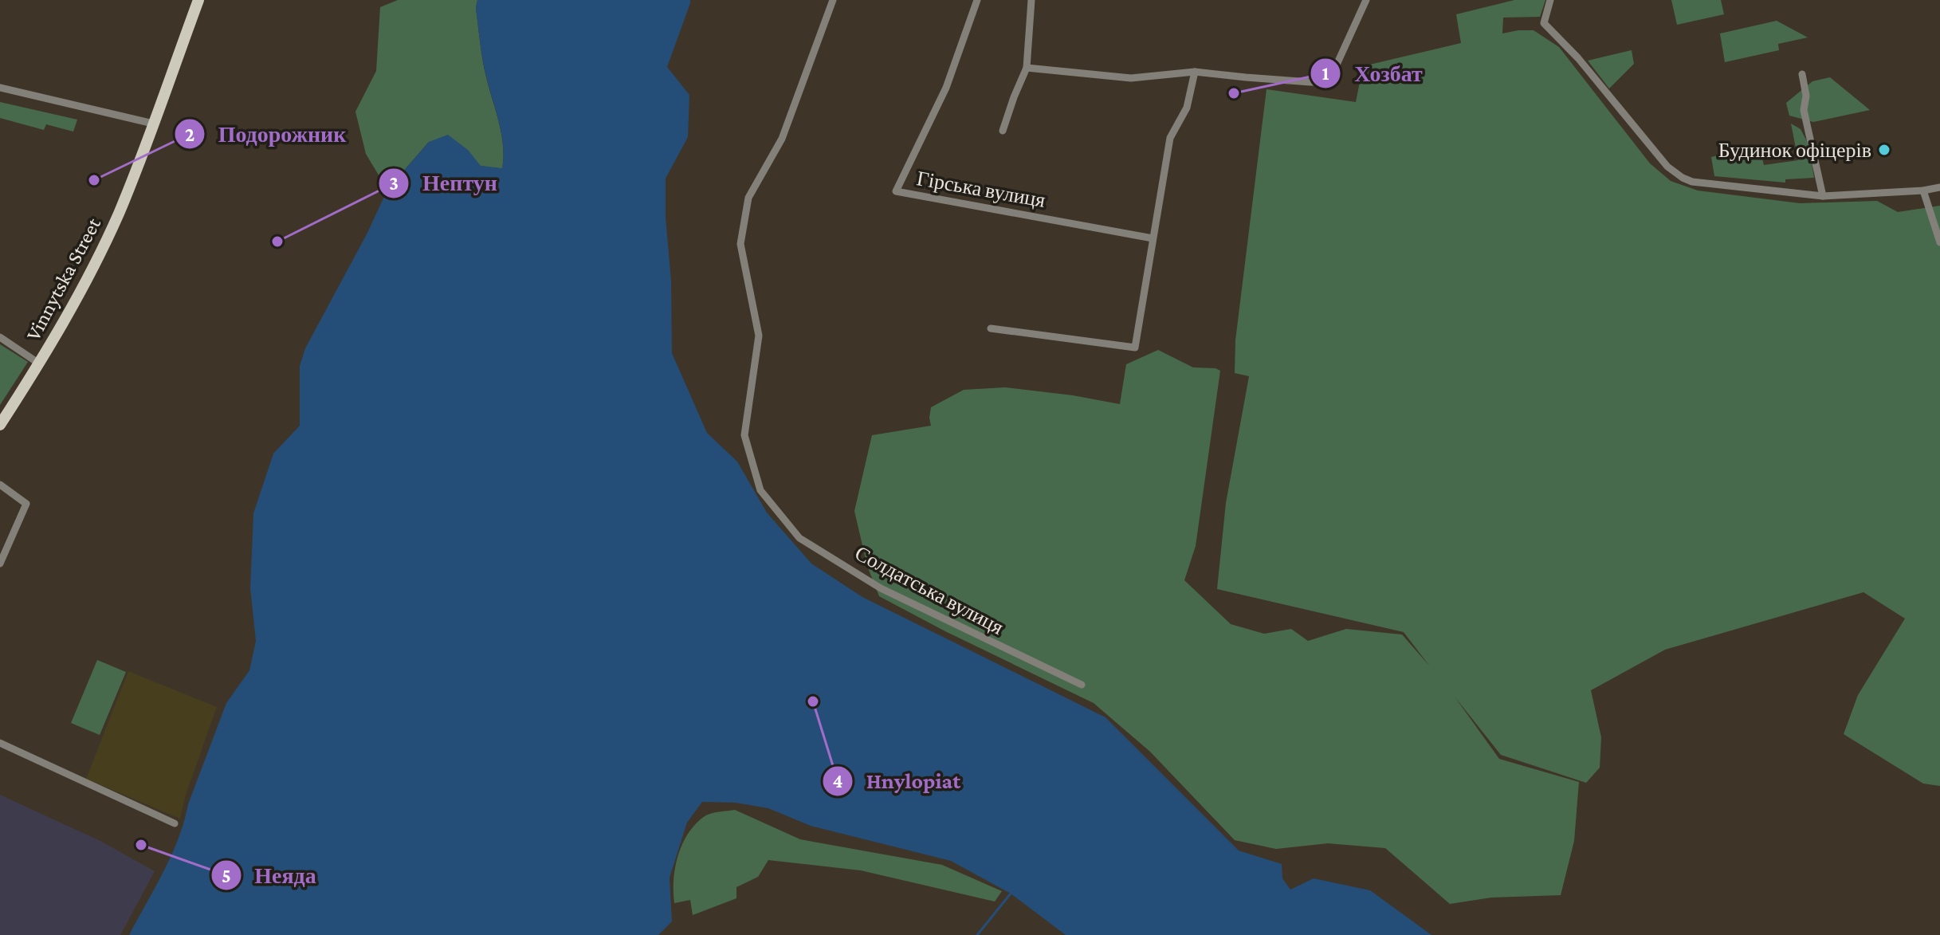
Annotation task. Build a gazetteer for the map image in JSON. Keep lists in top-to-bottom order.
{
  "streets": {
    "main road": ["Vinnytska Street"],
    "street": ["Гірська вулиця", "Солдатська вулиця"]
  },
  "places": [
    "Хозбат",
    "Будинок офіцерів",
    "Подорожник",
    "Нептун",
    "Hnylopiat",
    "Неяда"
  ]
}
